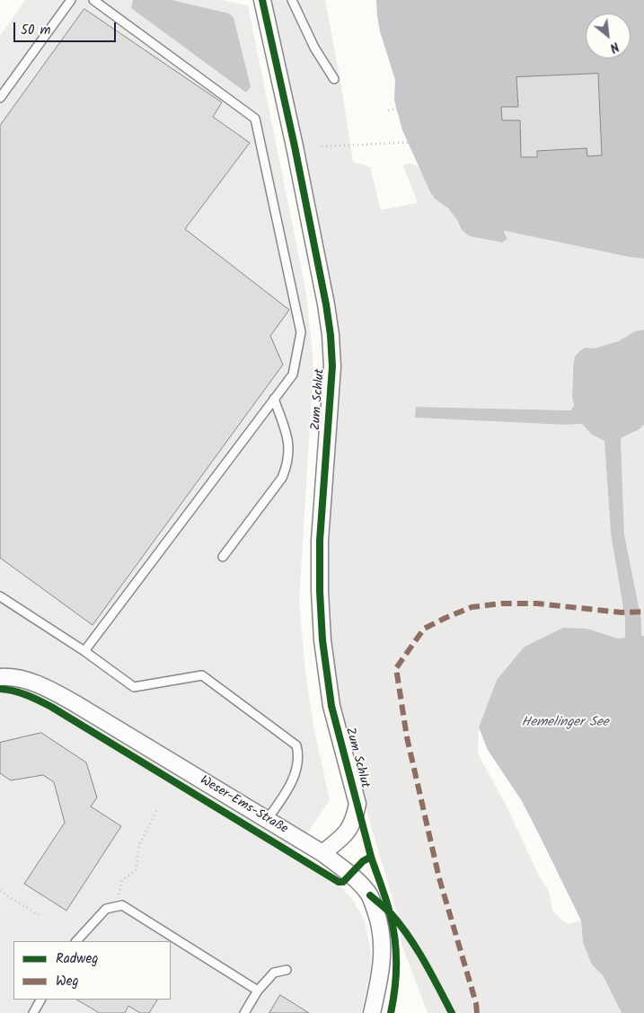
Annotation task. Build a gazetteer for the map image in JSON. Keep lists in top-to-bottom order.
{
  "streets": {
    "street": ["Zum Schlut", "Weser-Ems-Straße"]
  },
  "crossings": [
    ["Zum Schlut", "Weser-Ems-Straße"]
  ],
  "water": ["Hemelinger See"],
  "legend": ["Radweg", "Weg"],
  "scale_bar": "50 m",
  "north": "bottom right"
}
